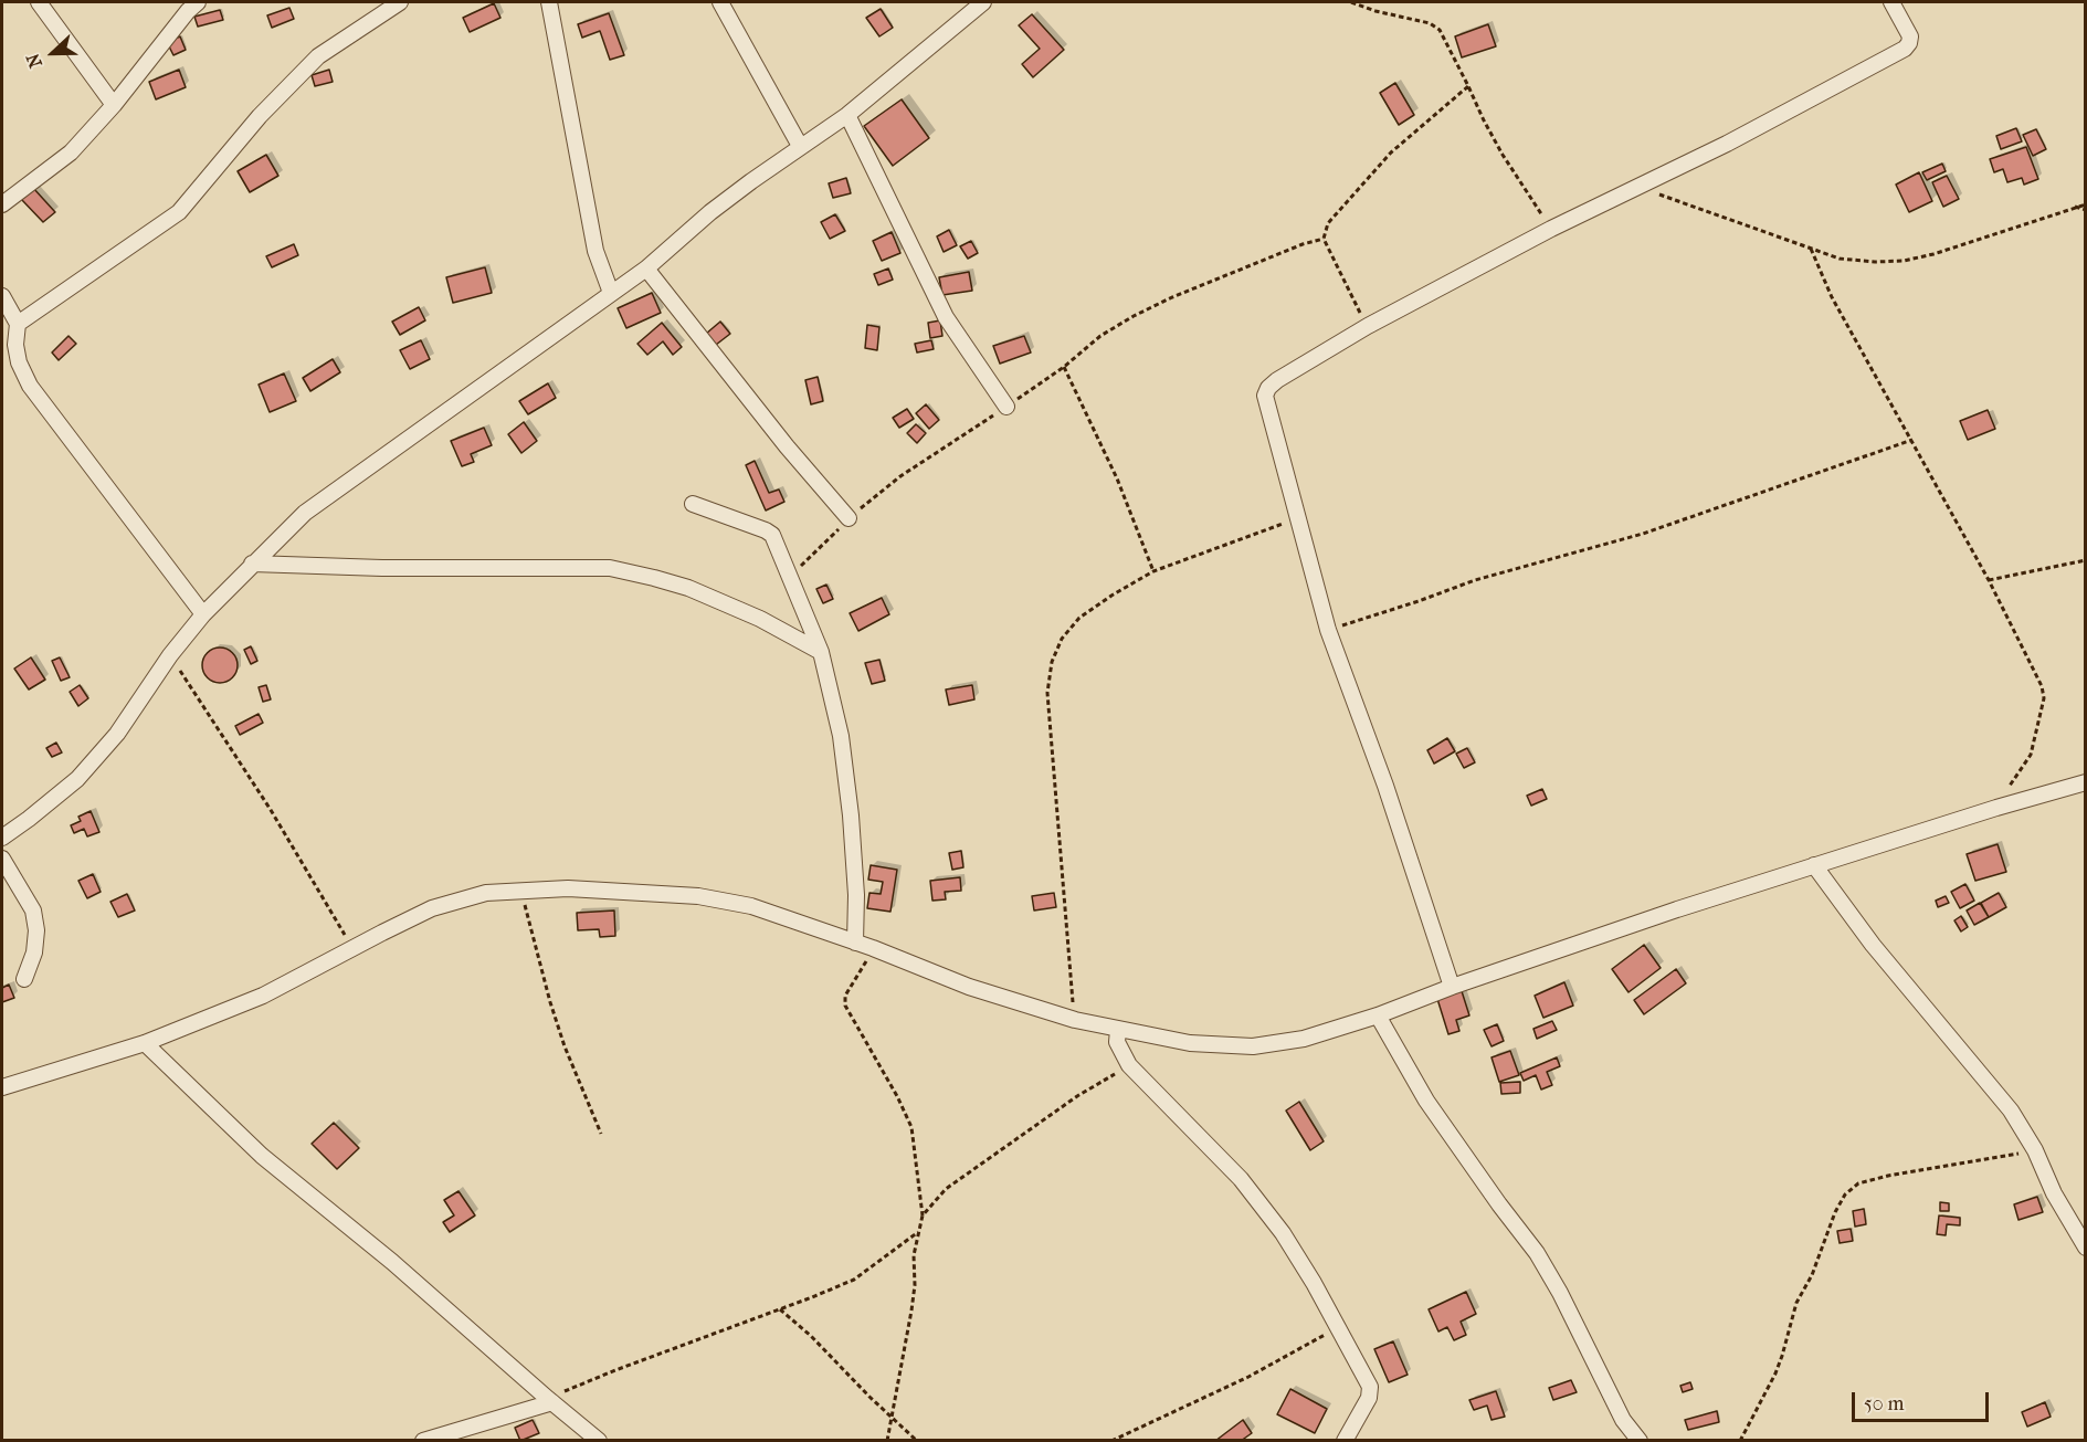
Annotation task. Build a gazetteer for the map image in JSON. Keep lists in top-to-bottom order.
{
  "scale_bar": "50 m",
  "north": "left"
}
